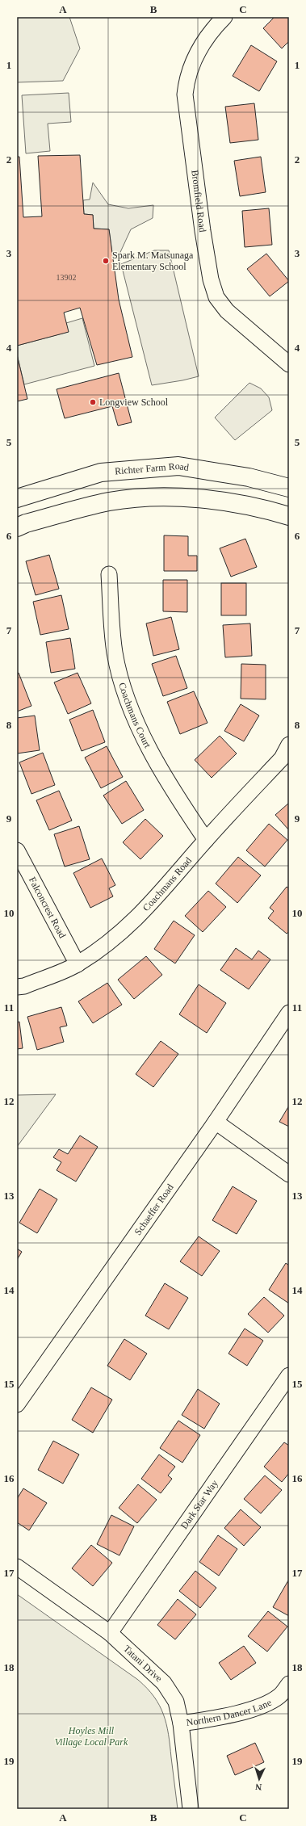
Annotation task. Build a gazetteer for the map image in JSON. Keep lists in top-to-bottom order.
{
  "streets": {
    "main road": ["Richter Farm Road"],
    "street": [
      "Bromfield Road",
      "Coachmans Court",
      "Coachmans Road",
      "Falconcrest Road",
      "Schaeffer Road",
      "Dark Star Way",
      "Tatani Drive",
      "Northern Dancer Lane"
    ]
  },
  "crossings": [
    ["Coachmans Court", "Coachmans Road"],
    ["Coachmans Road", "Falconcrest Road"],
    ["Dark Star Way", "Tatani Drive"],
    ["Tatani Drive", "Northern Dancer Lane"]
  ],
  "parks": ["Hoyles Mill Village Local Park"],
  "places": ["Spark M. Matsunaga Elementary School", "Longview School"],
  "house_numbers": ["13902"],
  "north": "bottom",
  "grid": {
    "columns": ["A", "B", "C"],
    "rows": [
      "1",
      "2",
      "3",
      "4",
      "5",
      "6",
      "7",
      "8",
      "9",
      "10",
      "11",
      "12",
      "13",
      "14",
      "15",
      "16",
      "17",
      "18",
      "19"
    ]
  }
}
